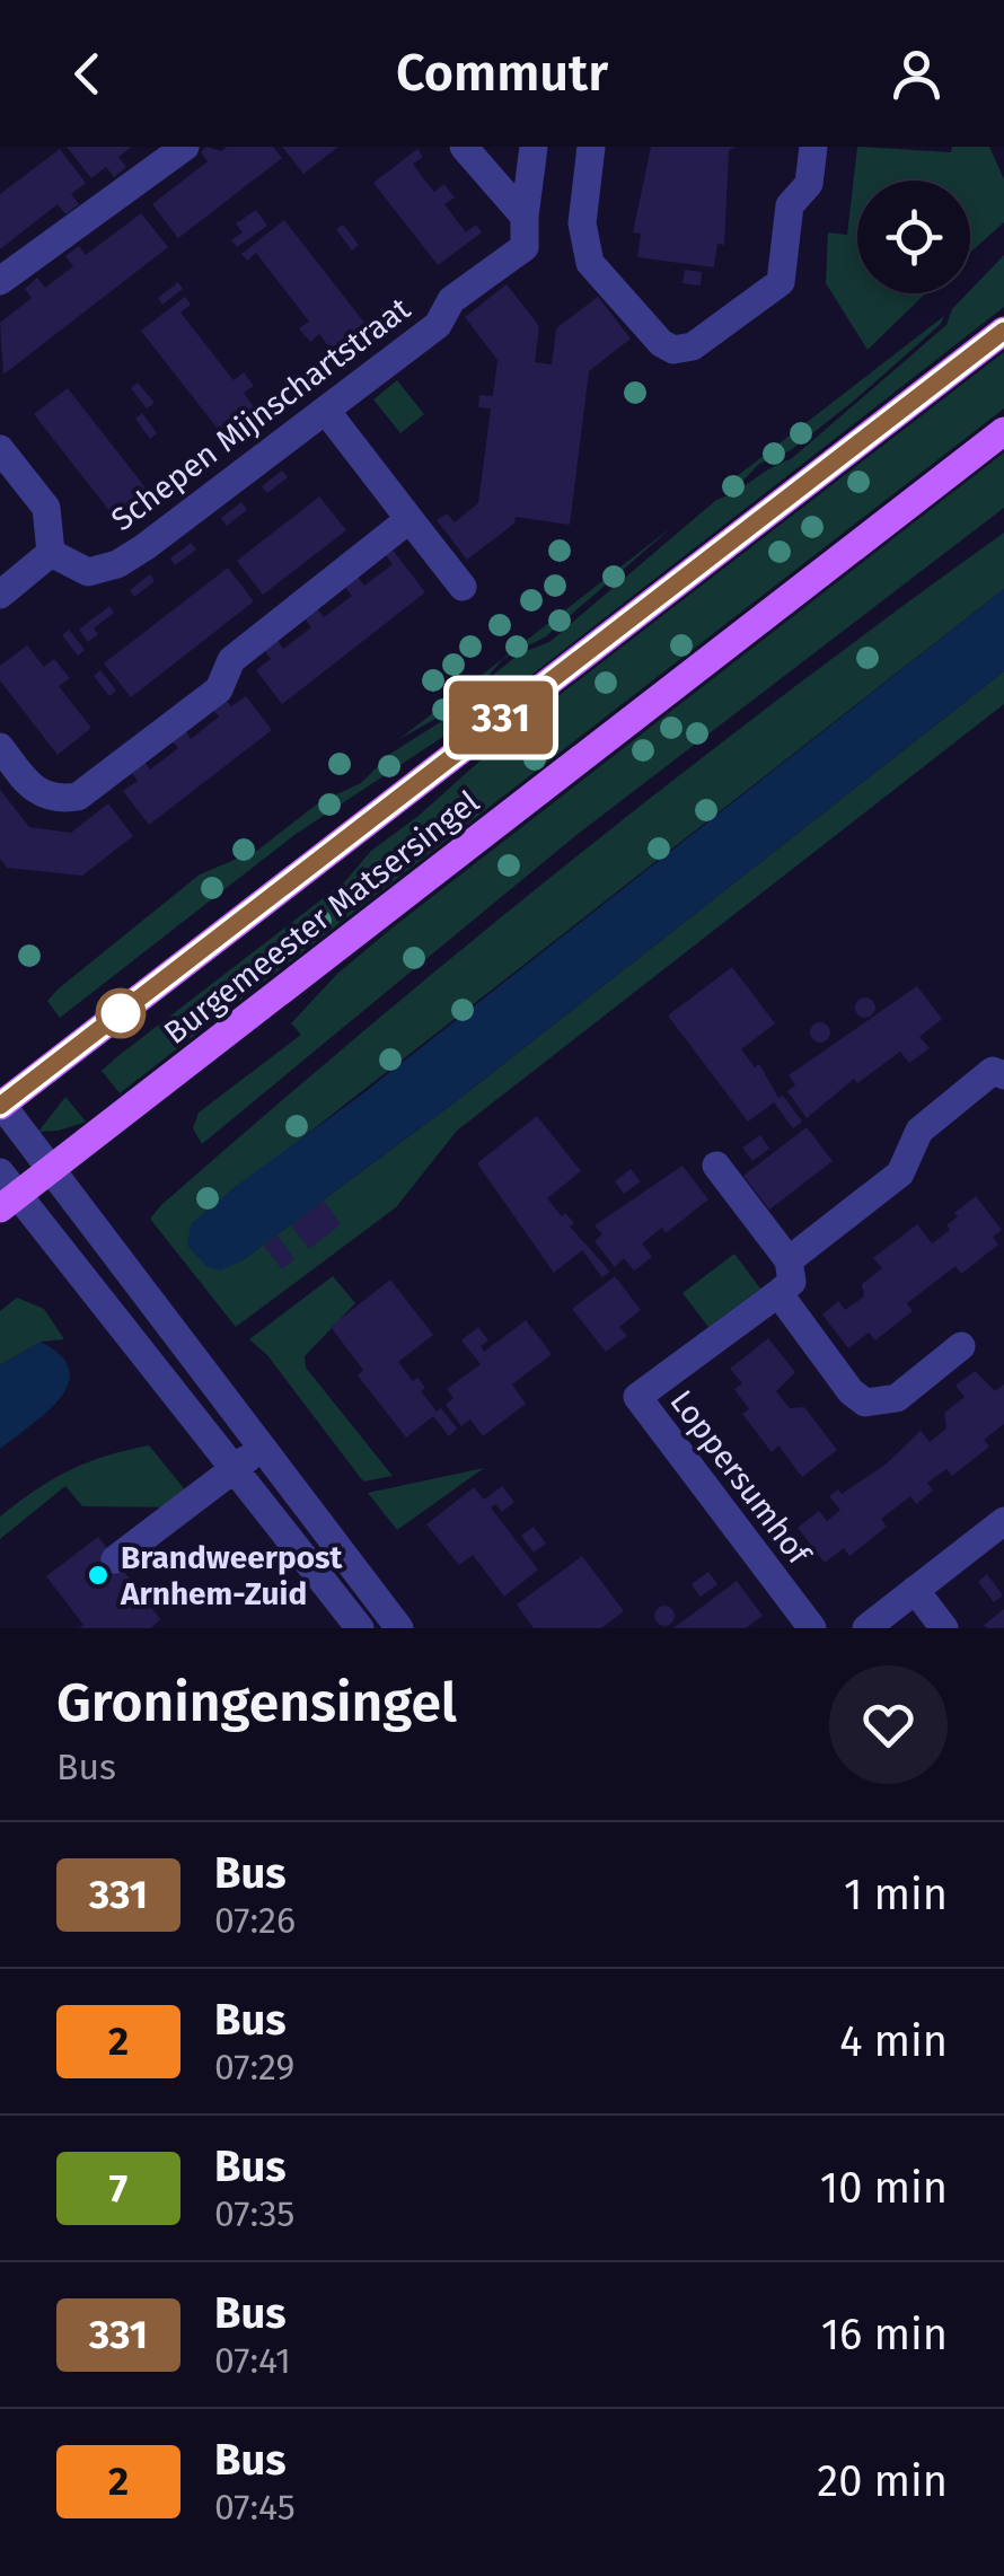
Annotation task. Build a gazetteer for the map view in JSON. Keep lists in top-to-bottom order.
{
  "streets": {
    "main road": ["Burgemeester Matsersingel"],
    "street": ["Schepen Mijnschartstraat", "Loppersumhof"]
  },
  "places": ["Brandweerpost Arnhem-Zuid"],
  "lines": ["bus line 331"],
  "page": {
    "header": "Commutr",
    "on_map": "331",
    "heading": ["Groningensingel", "Bus"],
    "list": [
      {
        "mark": "331",
        "name": "Bus",
        "note": "07:26",
        "value": "1 min"
      },
      {
        "mark": "2",
        "name": "Bus",
        "note": "07:29",
        "value": "4 min"
      },
      {
        "mark": "7",
        "name": "Bus",
        "note": "07:35",
        "value": "10 min"
      },
      {
        "mark": "331",
        "name": "Bus",
        "note": "07:41",
        "value": "16 min"
      },
      {
        "mark": "2",
        "name": "Bus",
        "note": "07:45",
        "value": "20 min"
      }
    ]
  }
}
